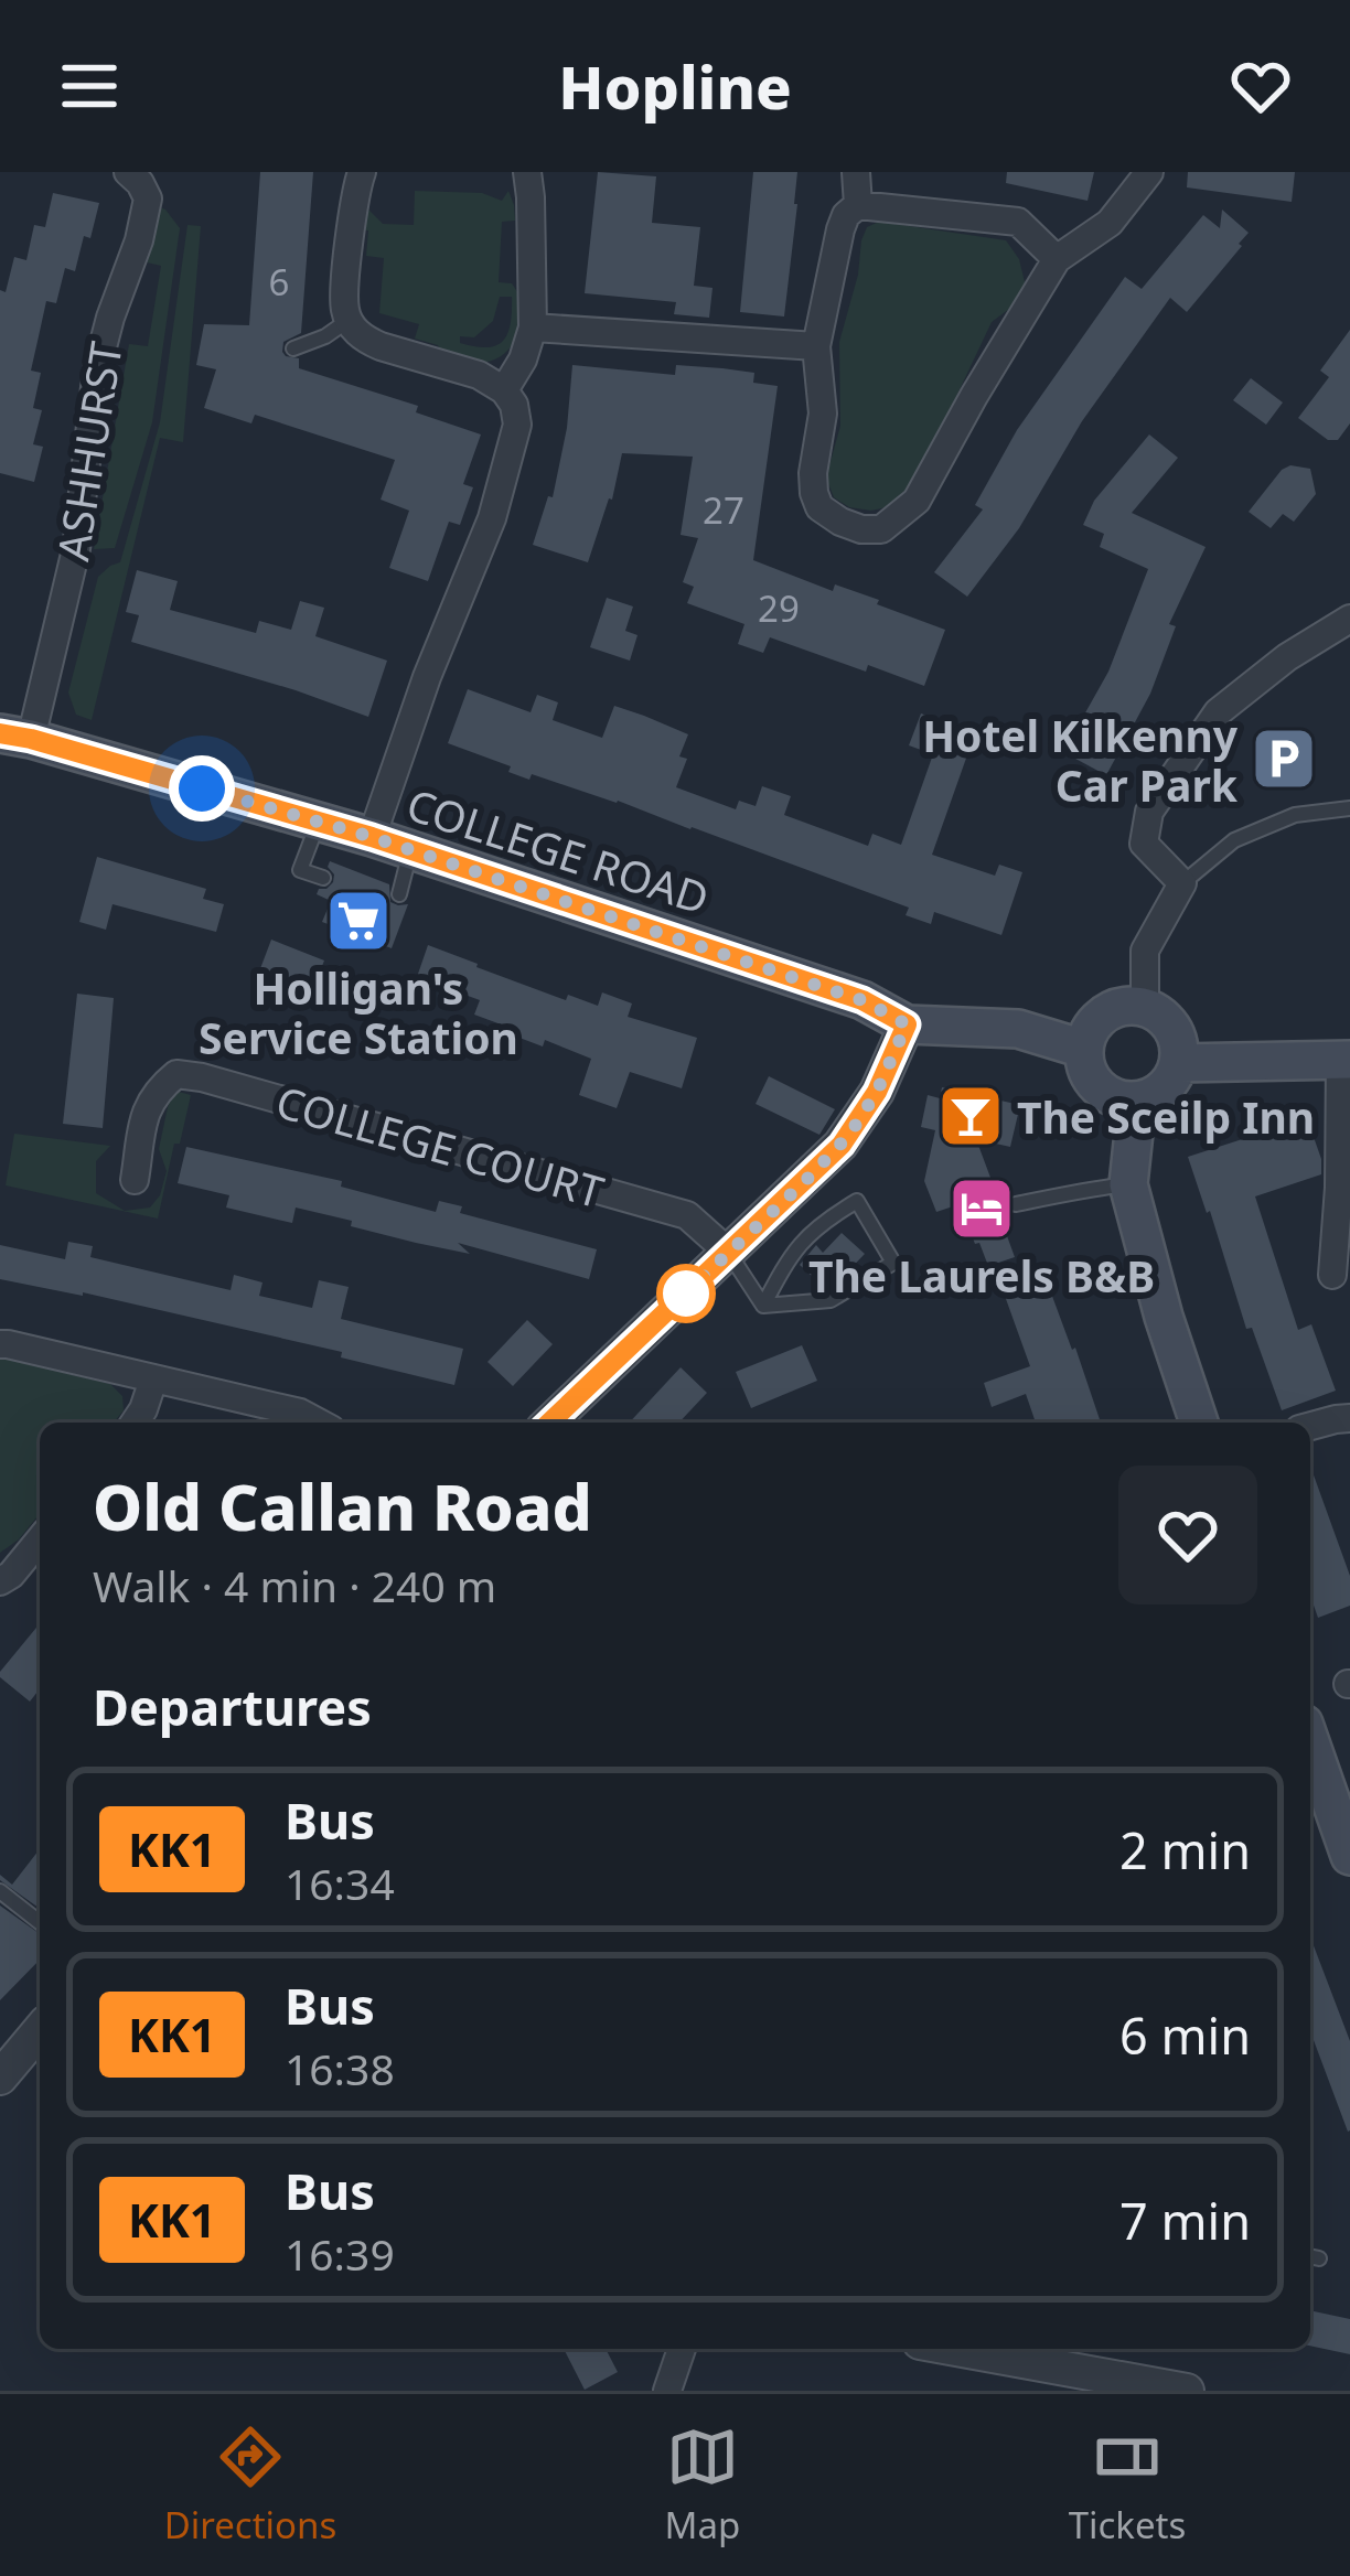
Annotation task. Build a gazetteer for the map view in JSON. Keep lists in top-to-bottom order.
{
  "streets": {
    "main road": ["COLLEGE ROAD"],
    "street": ["ASHHURST", "COLLEGE COURT"]
  },
  "crossings": [
    ["ASHHURST", "COLLEGE ROAD"]
  ],
  "places": {
    "parking": ["Hotel Kilkenny Car Park"],
    "supermarket": ["Holligan's Service Station"],
    "bar": ["The Sceilp Inn"],
    "hotel": ["The Laurels B&B"]
  },
  "lines": ["bus line KK1"],
  "house_numbers": ["6", "27", "29"],
  "page": {
    "header": "Hopline",
    "heading": [
      ["Old Callan Road", "Walk · 4 min · 240 m"],
      "Departures"
    ],
    "list": [
      {
        "mark": "KK1",
        "name": "Bus",
        "note": "16:34",
        "value": "2 min"
      },
      {
        "mark": "KK1",
        "name": "Bus",
        "note": "16:38",
        "value": "6 min"
      },
      {
        "mark": "KK1",
        "name": "Bus",
        "note": "16:39",
        "value": "7 min"
      }
    ],
    "tabs": ["Directions", "Map", "Tickets"]
  }
}
